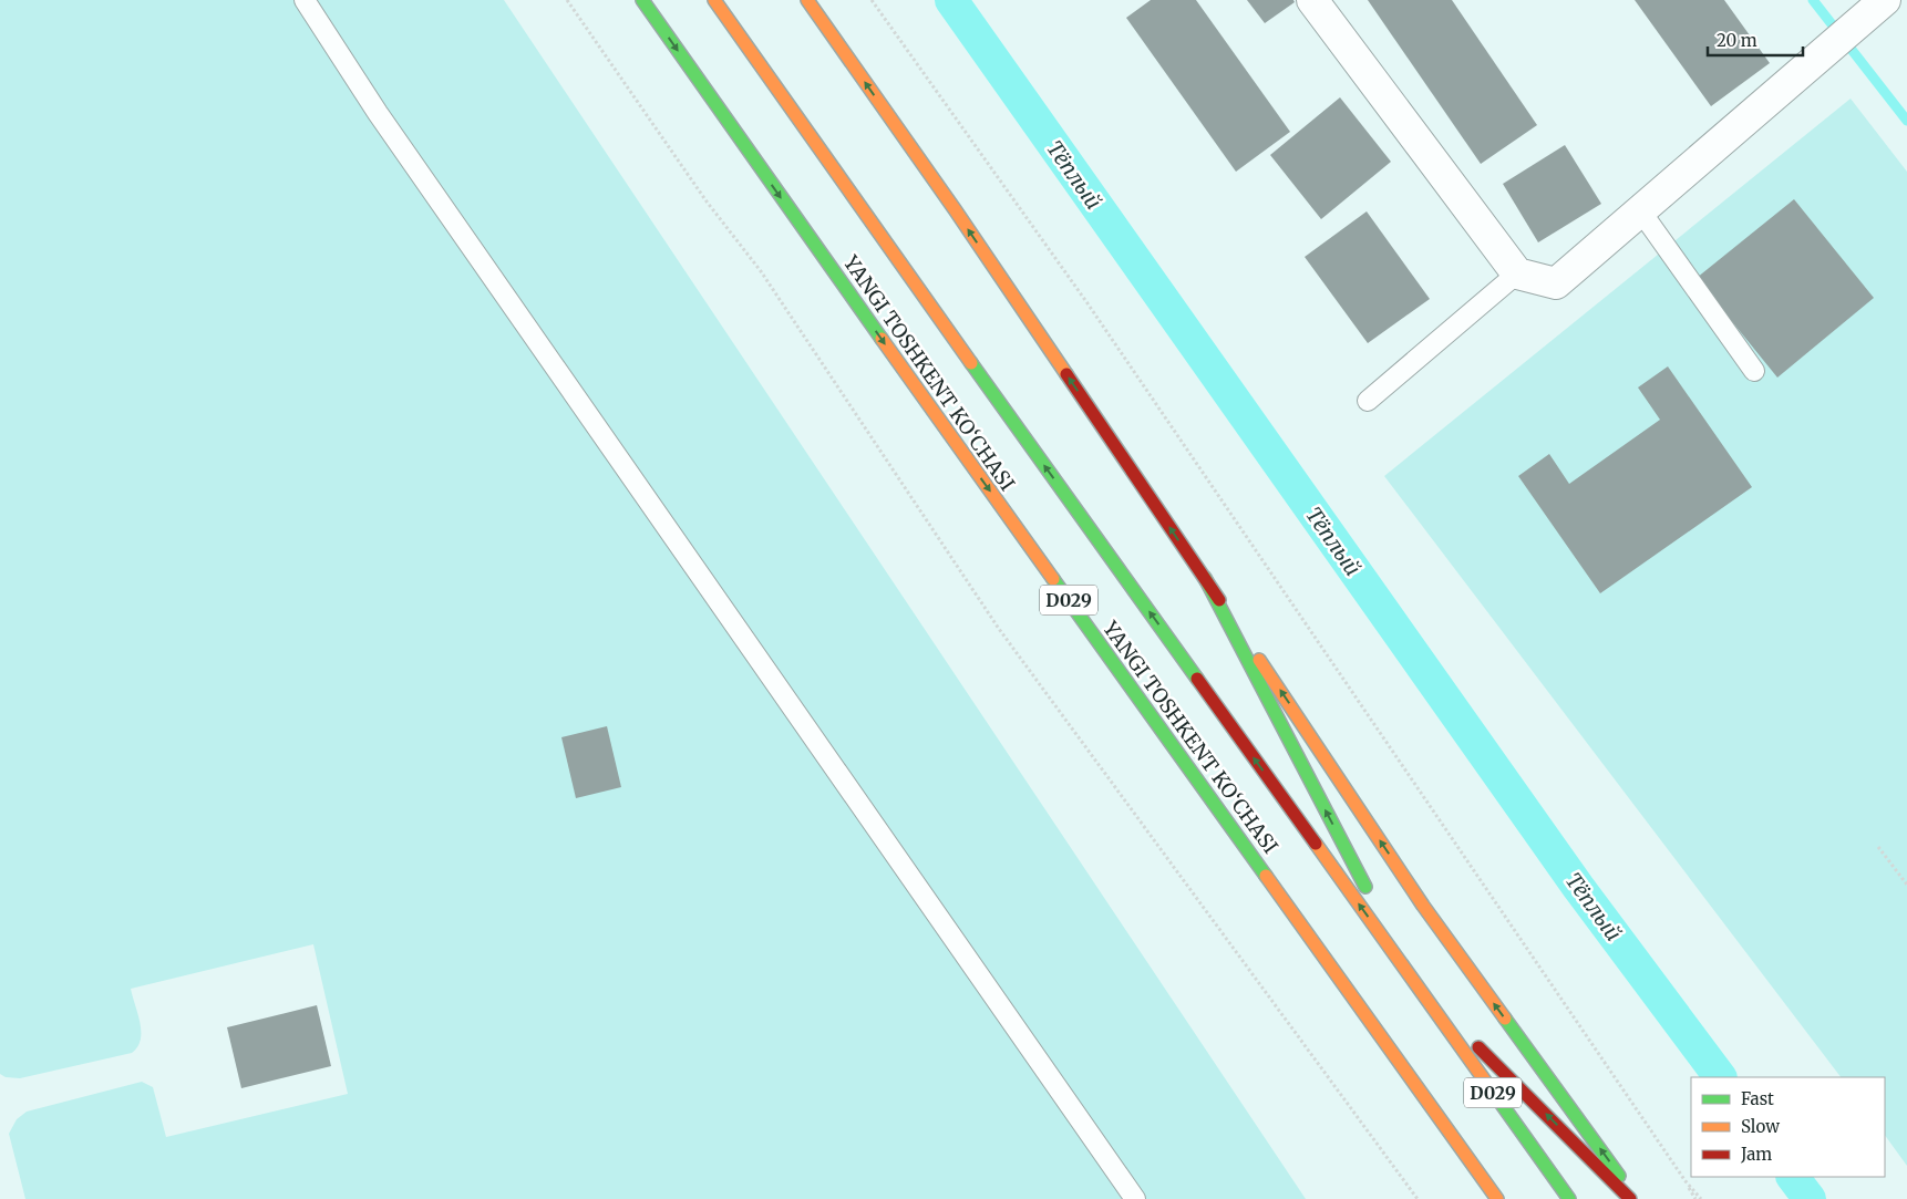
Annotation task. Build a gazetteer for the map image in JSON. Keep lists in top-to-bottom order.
{
  "streets": {
    "main road": ["YANGI TOSHKENT KO‘CHASI", "D029"]
  },
  "water": ["Тёплый"],
  "legend": ["Fast", "Slow", "Jam"],
  "scale_bar": "20 m"
}
